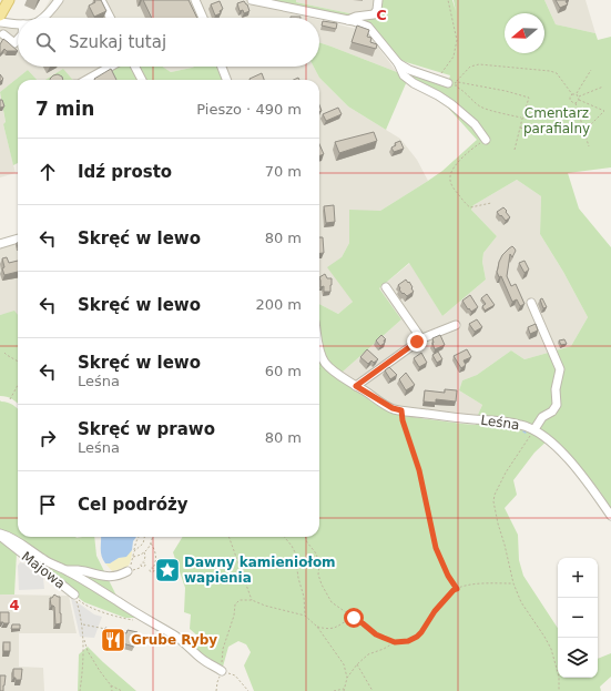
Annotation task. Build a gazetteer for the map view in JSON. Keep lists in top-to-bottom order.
{
  "streets": {
    "street": ["Leśna", "Majowa"]
  },
  "parks": ["Cmentarz parafialny"],
  "places": {
    "place": ["Dawny kamieniołom wapienia"],
    "restaurant": ["Grube Ryby"]
  },
  "north": "left",
  "page": {
    "search": "Szukaj tutaj",
    "heading": ["7 min", "Pieszo · 490 m"],
    "list": [
      ["Idź prosto", "70 m"],
      ["Skręć w lewo", "80 m"],
      ["Skręć w lewo", "200 m"],
      ["Skręć w lewo", "Leśna", "60 m"],
      ["Skręć w prawo", "Leśna", "80 m"],
      "Cel podróży"
    ],
    "map_buttons": ["+", "−"]
  },
  "grid": {
    "columns": ["C"],
    "rows": ["4"]
  }
}
